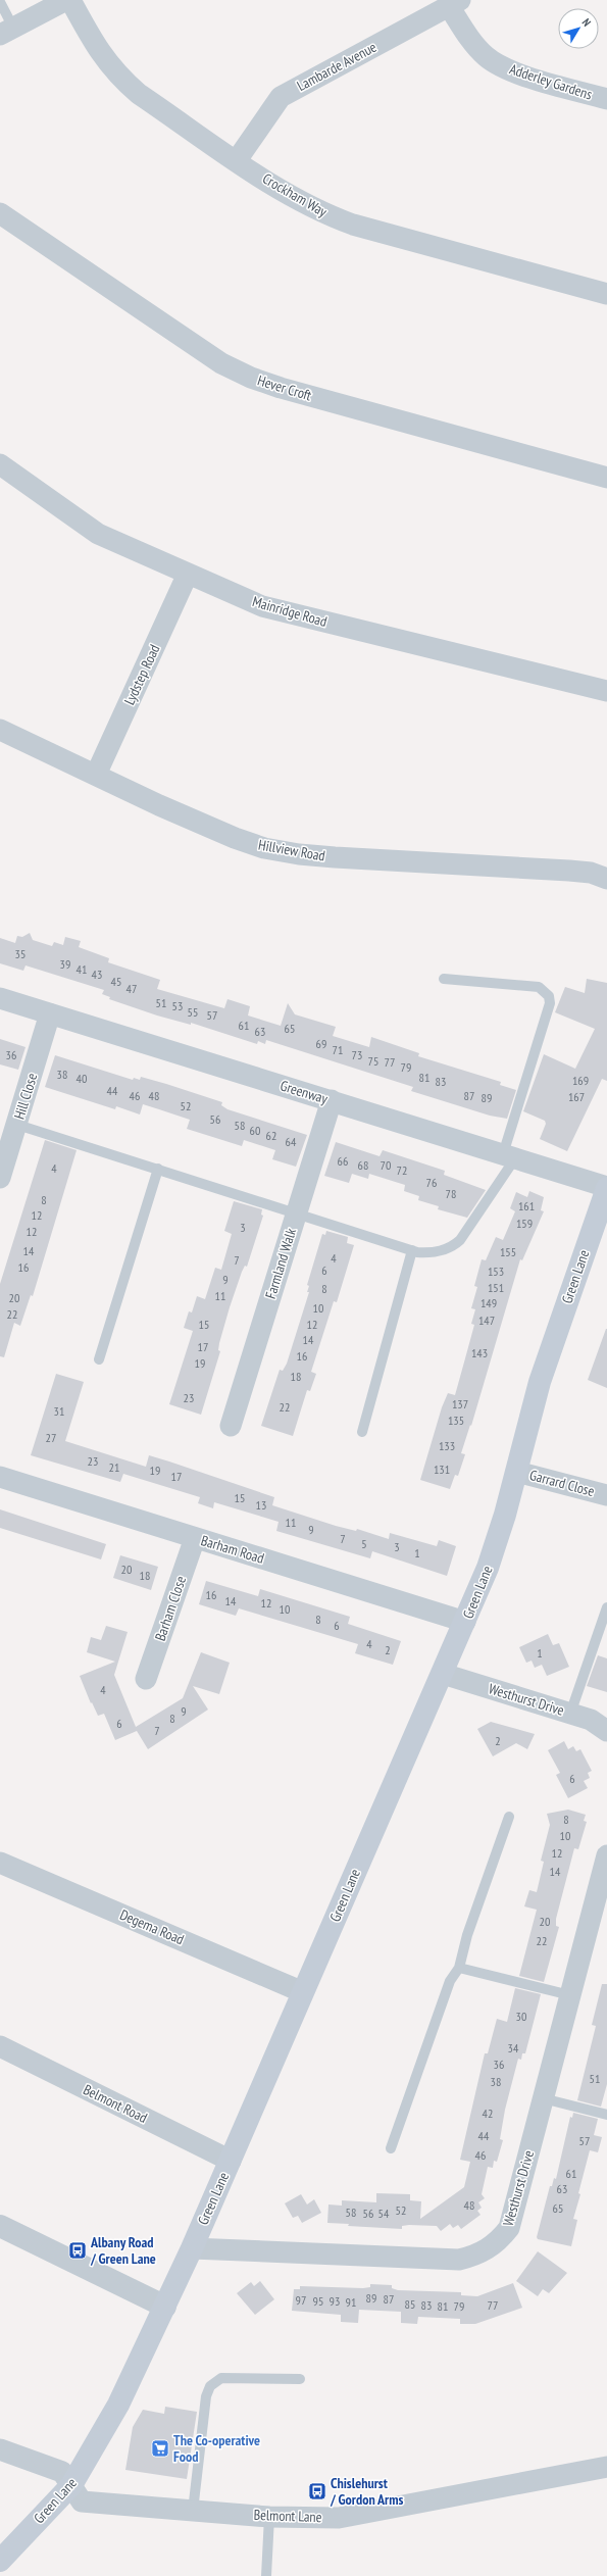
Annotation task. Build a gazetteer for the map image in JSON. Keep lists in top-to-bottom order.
{
  "streets": {
    "main road": ["Green Lane"],
    "street": [
      "Lambarde Avenue",
      "Adderley Gardens",
      "Crockham Way",
      "Hever Croft",
      "Mainridge Road",
      "Lydstep Road",
      "Hillview Road",
      "Greenway",
      "Hill Close",
      "Farmland Walk",
      "Garrard Close",
      "Barham Road",
      "Barham Close",
      "Westhurst Drive",
      "Degema Road",
      "Belmont Road",
      "Belmont Lane"
    ]
  },
  "crossings": [
    ["Lambarde Avenue", "Adderley Gardens"],
    ["Lambarde Avenue", "Crockham Way"],
    ["Mainridge Road", "Lydstep Road"],
    ["Lydstep Road", "Hillview Road"],
    ["Greenway", "Hill Close"],
    ["Greenway", "Farmland Walk"],
    ["Greenway", "Green Lane"],
    ["Green Lane", "Garrard Close"],
    ["Green Lane", "Barham Road"],
    ["Green Lane", "Westhurst Drive"],
    ["Green Lane", "Degema Road"],
    ["Green Lane", "Belmont Road"],
    ["Green Lane", "Belmont Lane"],
    ["Barham Road", "Barham Close"]
  ],
  "places": {
    "bus stop": ["Albany Road / Green Lane", "Chislehurst / Gordon Arms"],
    "supermarket": ["The Co-operative Food"]
  },
  "house_numbers": [
    "35",
    "39",
    "41",
    "43",
    "45",
    "47",
    "51",
    "53",
    "55",
    "57",
    "61",
    "65",
    "63",
    "69",
    "71",
    "36",
    "73",
    "75",
    "77",
    "79",
    "38",
    "81",
    "40",
    "169",
    "83",
    "44",
    "46",
    "48",
    "87",
    "167",
    "89",
    "52",
    "56",
    "58",
    "60",
    "62",
    "64",
    "66",
    "68",
    "70",
    "4",
    "72",
    "76",
    "78",
    "8",
    "161",
    "12",
    "159",
    "3",
    "12",
    "14",
    "155",
    "4",
    "7",
    "16",
    "6",
    "153",
    "9",
    "151",
    "8",
    "11",
    "20",
    "149",
    "10",
    "22",
    "147",
    "15",
    "12",
    "14",
    "17",
    "143",
    "16",
    "19",
    "18",
    "23",
    "137",
    "22",
    "31",
    "135",
    "27",
    "133",
    "23",
    "21",
    "131",
    "19",
    "17",
    "15",
    "13",
    "11",
    "9",
    "7",
    "5",
    "3",
    "1",
    "20",
    "18",
    "16",
    "14",
    "12",
    "10",
    "8",
    "6",
    "4",
    "2",
    "1",
    "4",
    "9",
    "8",
    "6",
    "7",
    "2",
    "6",
    "8",
    "10",
    "12",
    "14",
    "20",
    "22",
    "30",
    "34",
    "36",
    "51",
    "38",
    "42",
    "44",
    "57",
    "46",
    "61",
    "63",
    "48",
    "65",
    "52",
    "58",
    "56",
    "54",
    "89",
    "87",
    "97",
    "95",
    "93",
    "91",
    "85",
    "83",
    "77",
    "81",
    "79"
  ],
  "north": "top right"
}
